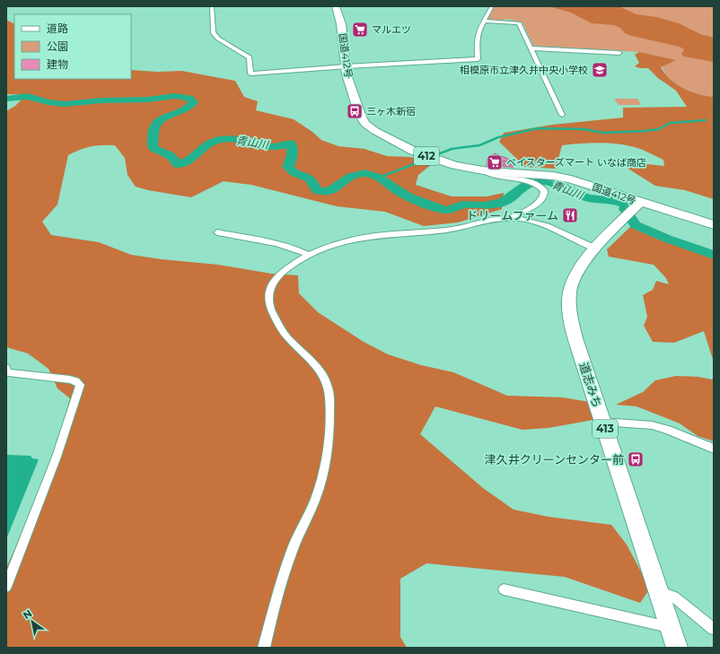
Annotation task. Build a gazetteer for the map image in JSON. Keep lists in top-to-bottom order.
{
  "streets": {
    "highway": [
      "国道412号",
      "412",
      "道志みち",
      "413"
    ]
  },
  "crossings": [
    ["国道412号", "道志みち"]
  ],
  "water": ["青山川"],
  "places": {
    "supermarket": ["マルエツ", "ベイスターズマート いなば商店"],
    "school or university": ["相模原市立津久井中央小学校"],
    "bus stop": ["三ヶ木新宿", "津久井クリーンセンター前"],
    "restaurant": ["ドリームファーム"]
  },
  "legend": ["道路", "公園", "建物"],
  "north": "top left"
}
